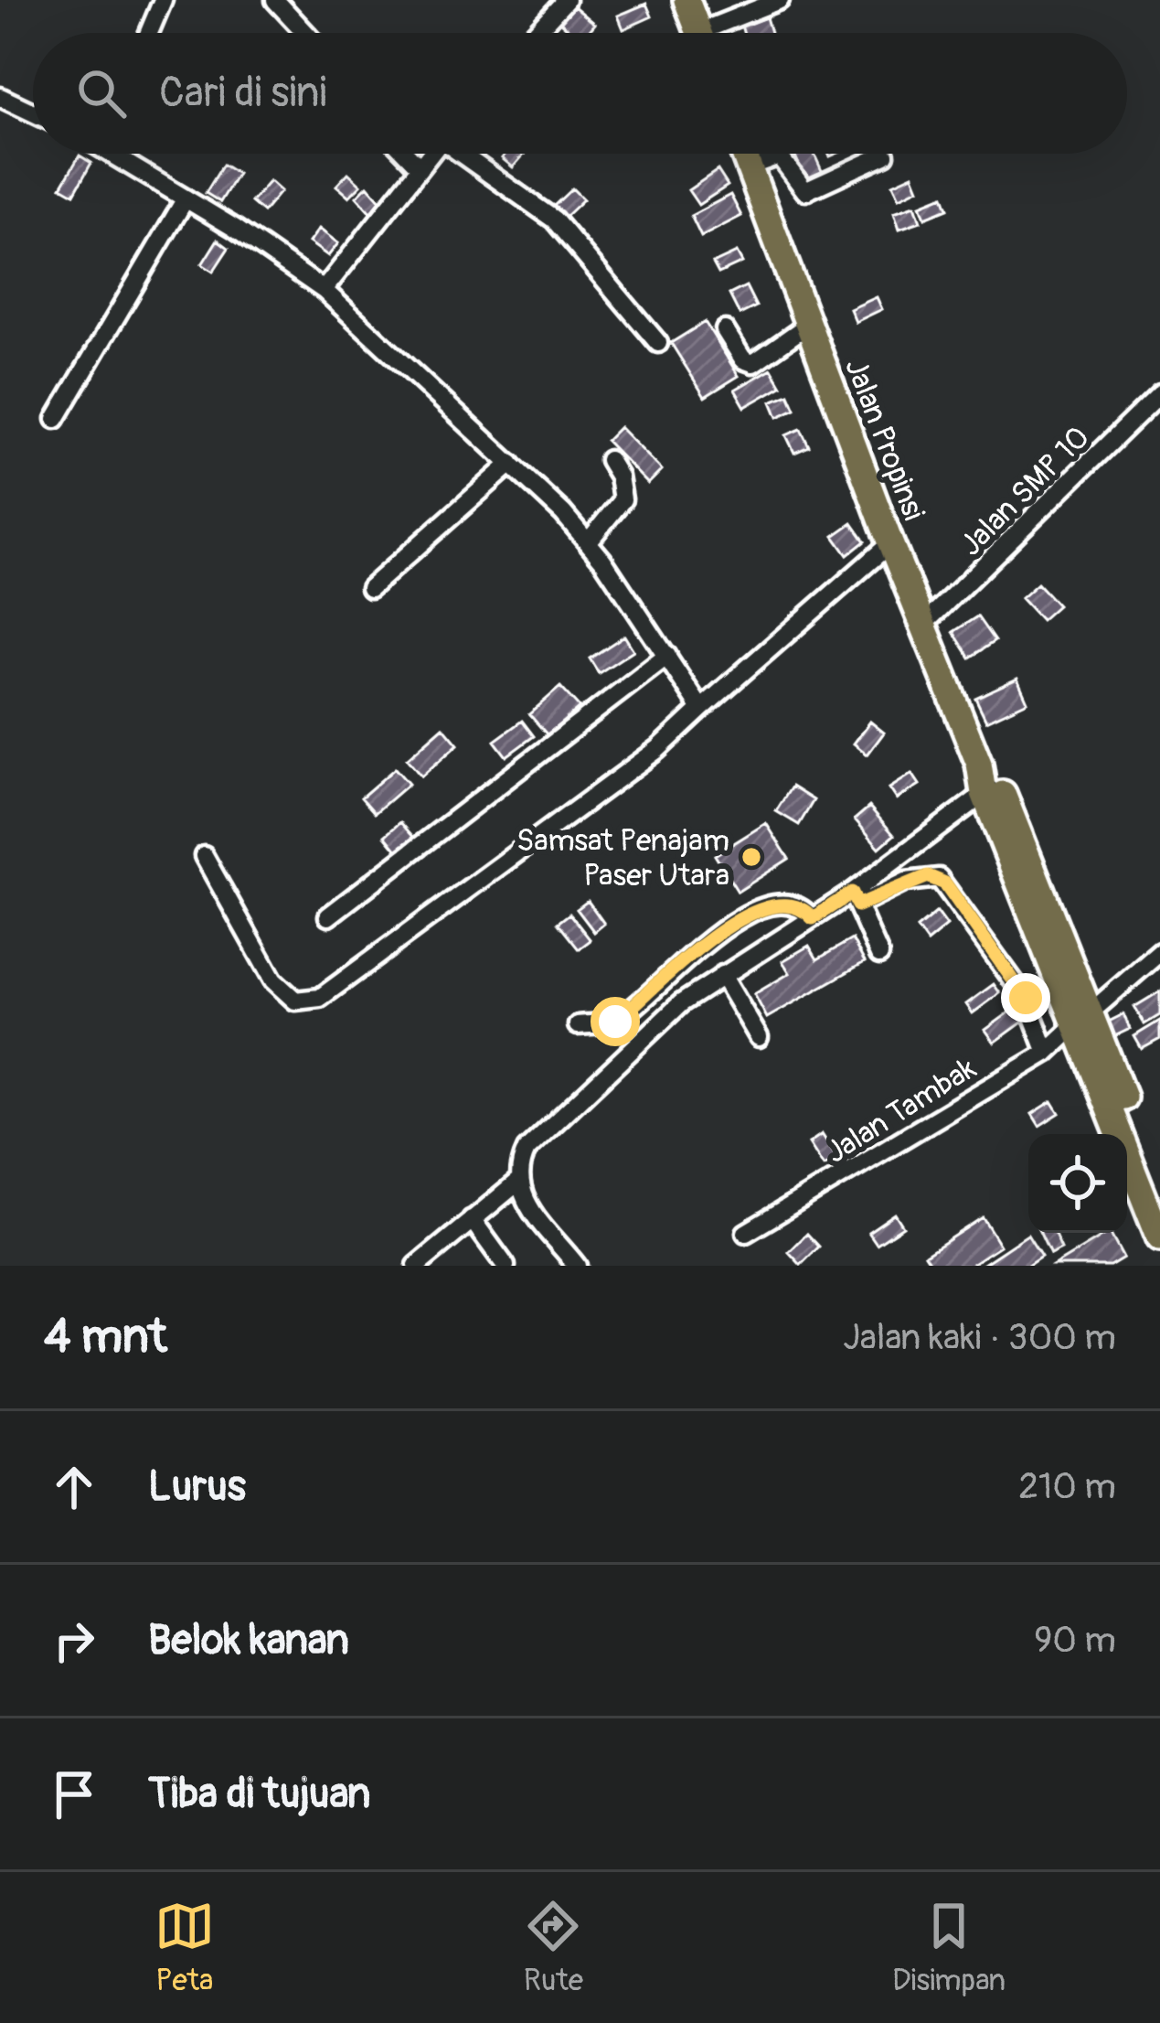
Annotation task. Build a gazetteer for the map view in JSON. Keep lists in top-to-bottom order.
{
  "streets": {
    "highway": ["Jalan Propinsi"],
    "street": ["Jalan SMP 10", "Jalan Tambak"]
  },
  "crossings": [
    ["Jalan Propinsi", "Jalan SMP 10"],
    ["Jalan Propinsi", "Jalan Tambak"]
  ],
  "places": ["Samsat Penajam Paser Utara"],
  "page": {
    "search": "Cari di sini",
    "heading": ["4 mnt", "Jalan kaki · 300 m"],
    "list": [
      ["Lurus", "210 m"],
      ["Belok kanan", "90 m"],
      "Tiba di tujuan"
    ],
    "nav": ["Peta", "Rute", "Disimpan"]
  }
}
